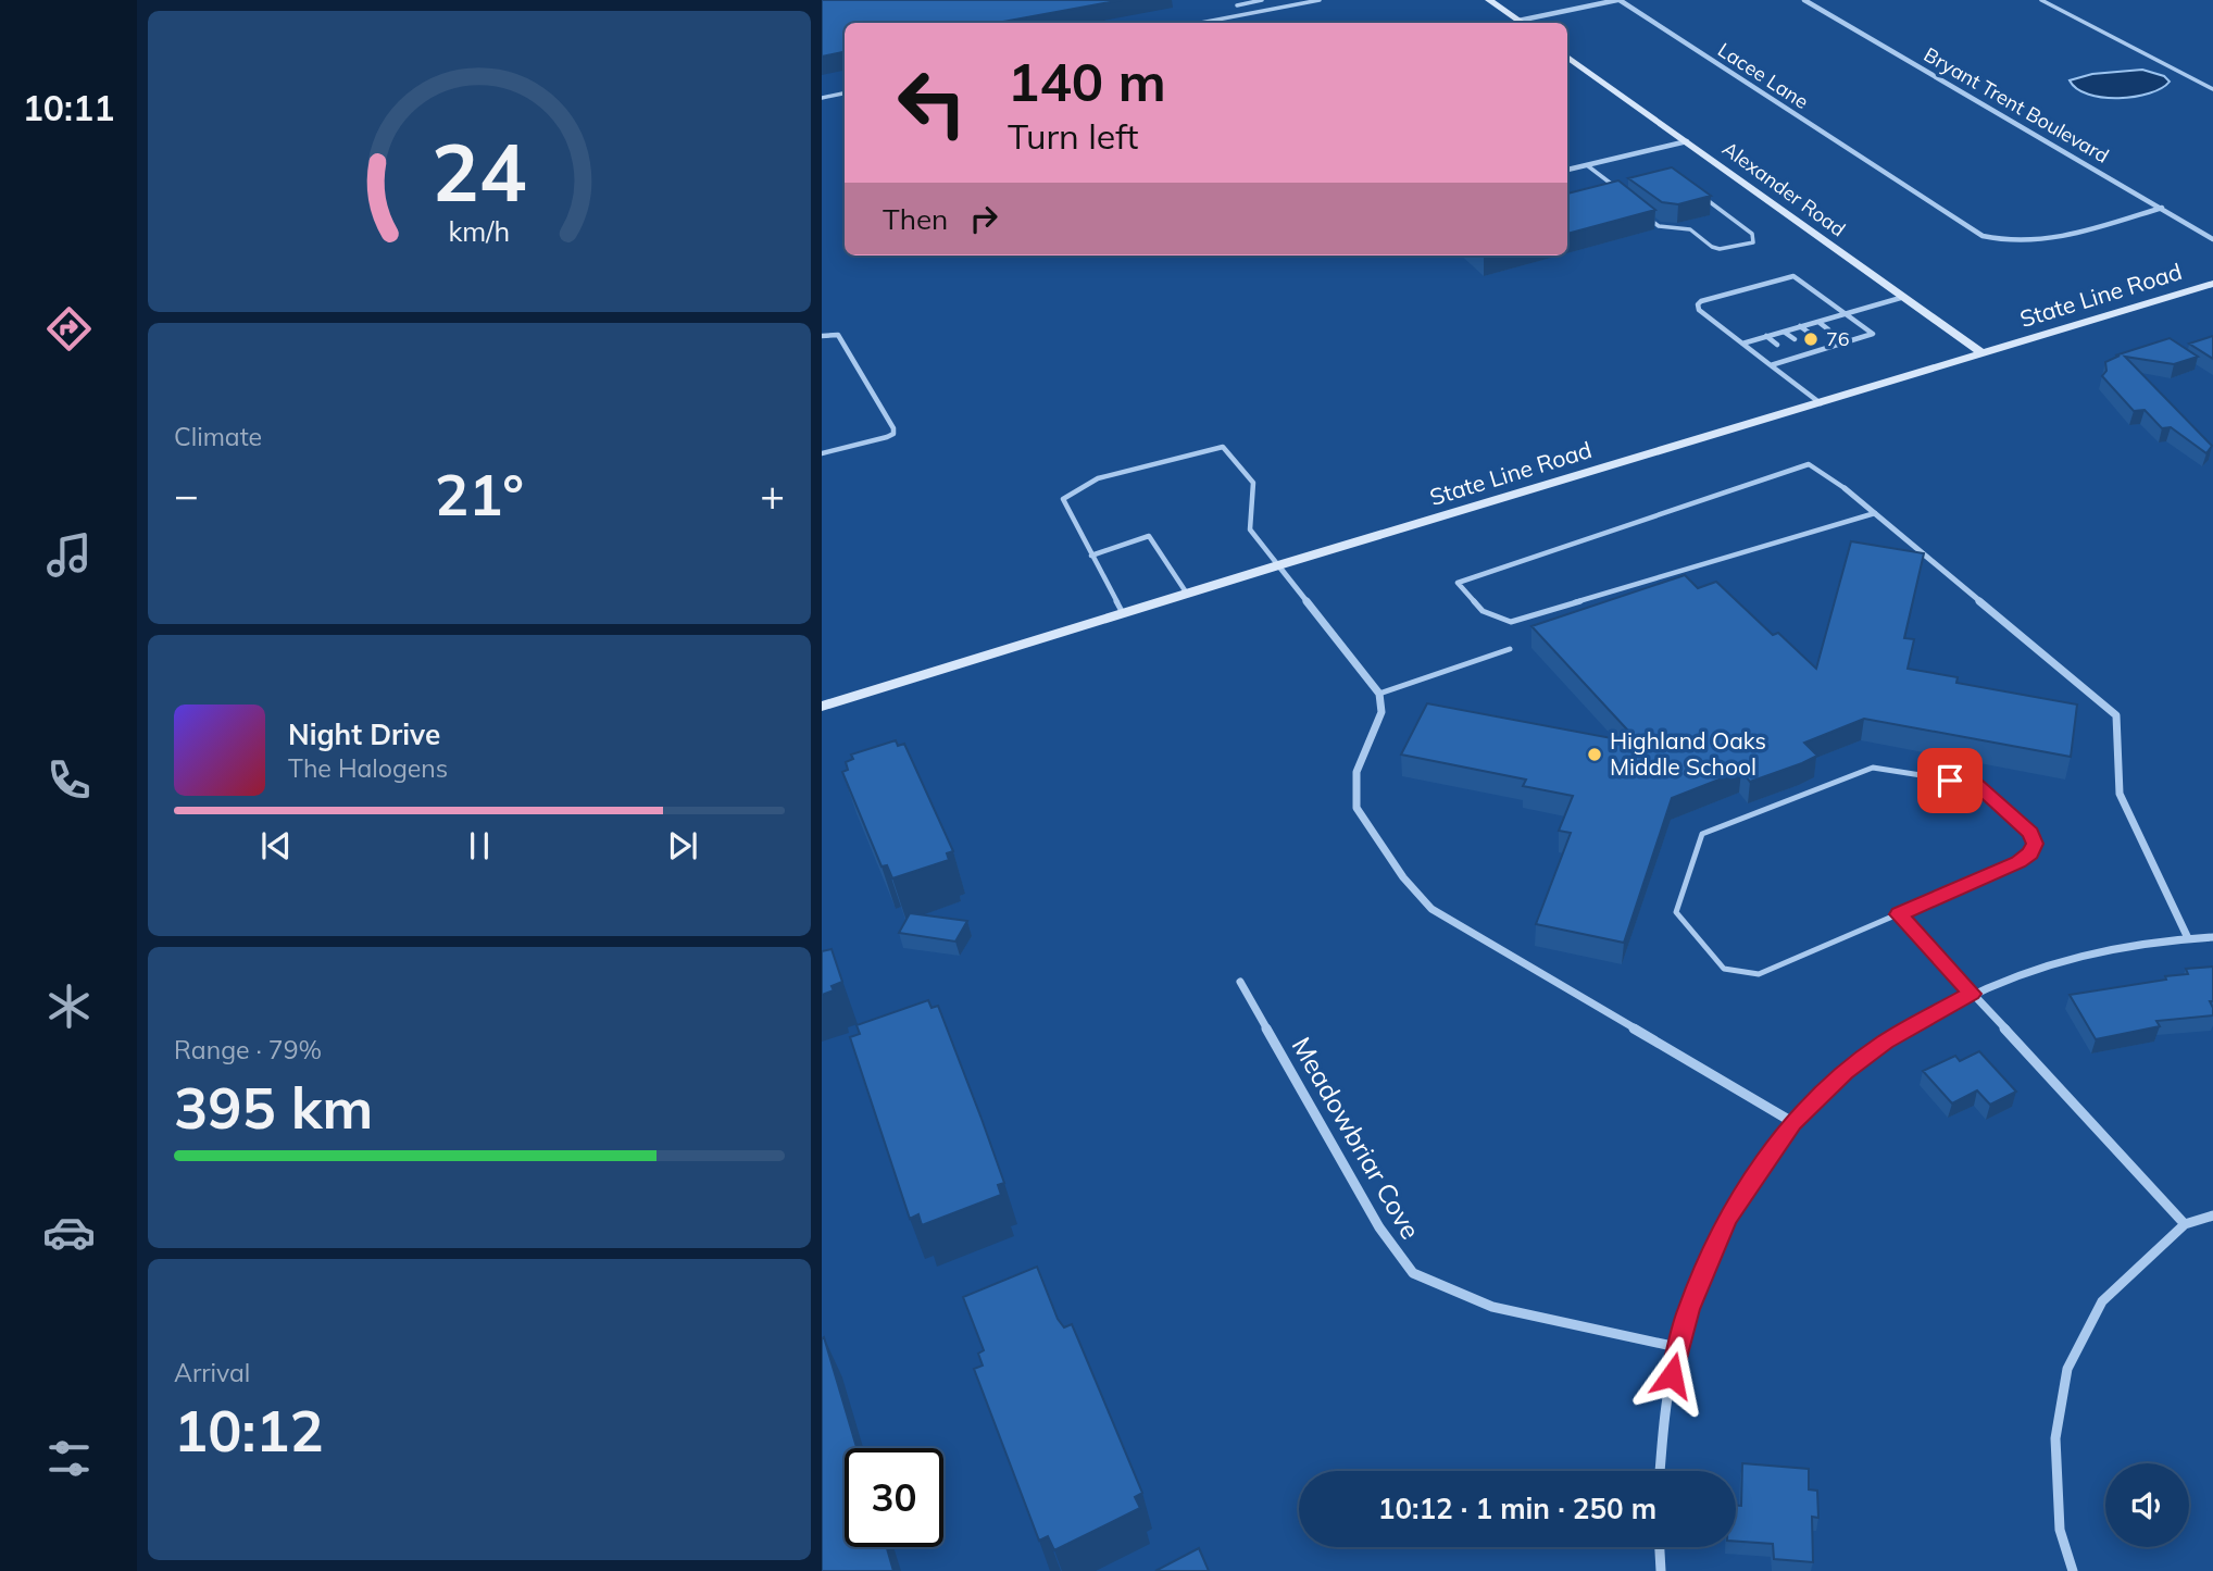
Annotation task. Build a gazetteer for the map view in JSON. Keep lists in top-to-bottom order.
{
  "streets": {
    "street": [
      "Lacee Lane",
      "Bryant Trent Boulevard",
      "Alexander Road",
      "State Line Road",
      "Meadowbriar Cove"
    ]
  },
  "crossings": [
    ["Lacee Lane", "Bryant Trent Boulevard"],
    ["Alexander Road", "State Line Road"]
  ],
  "places": ["76", "Highland Oaks Middle School"],
  "page": {
    "tabs": "10:11",
    "turn": ["140 m", "Turn left"],
    "then": "Then",
    "tile": [
      "Climate",
      ["Range · 79%", "395 km"],
      ["Arrival", "10:12"]
    ],
    "heat": ["−", "21°", "+"],
    "song": ["Night Drive", "The Halogens"],
    "limit": "30",
    "trip": "10:12 · 1 min · 250 m",
    "gauge": ["24", "km/h"]
  }
}
